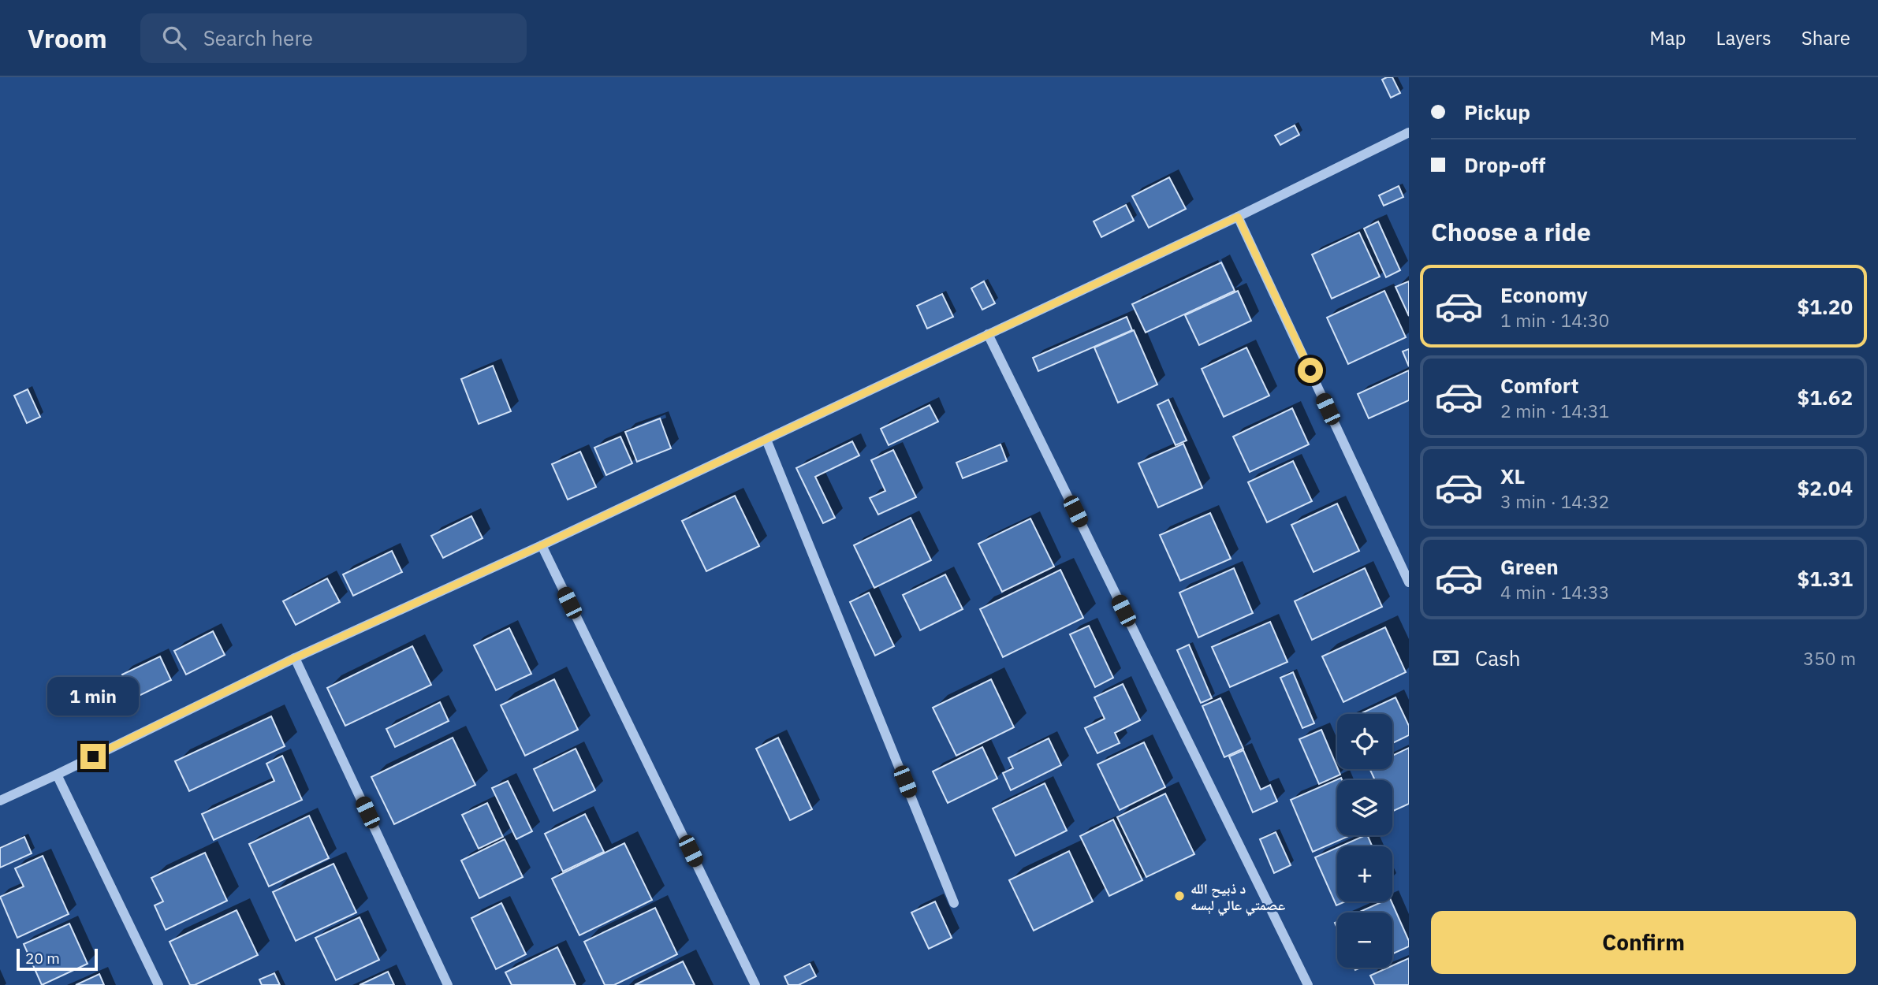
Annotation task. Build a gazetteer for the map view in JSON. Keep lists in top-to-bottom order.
{
  "places": ["د ذبیح الله عصمتي عالي لېسه"],
  "scale_bar": "20 m",
  "page": {
    "header": "Vroom",
    "search": "Search here",
    "nav": ["Map", "Layers", "Share"],
    "banner": ["Pickup", "Drop-off"],
    "heading": "Choose a ride",
    "list": [
      {
        "name": "Economy",
        "note": "1 min · 14:30",
        "value": "$1.20"
      },
      {
        "name": "Comfort",
        "note": "2 min · 14:31",
        "value": "$1.62"
      },
      {
        "name": "XL",
        "note": "3 min · 14:32",
        "value": "$2.04"
      },
      {
        "name": "Green",
        "note": "4 min · 14:33",
        "value": "$1.31"
      }
    ],
    "pay": ["Cash", "350 m"],
    "bubble": "1 min",
    "map_buttons": ["+", "−"],
    "buttons": "Confirm",
    "scale": "20 m"
  }
}
